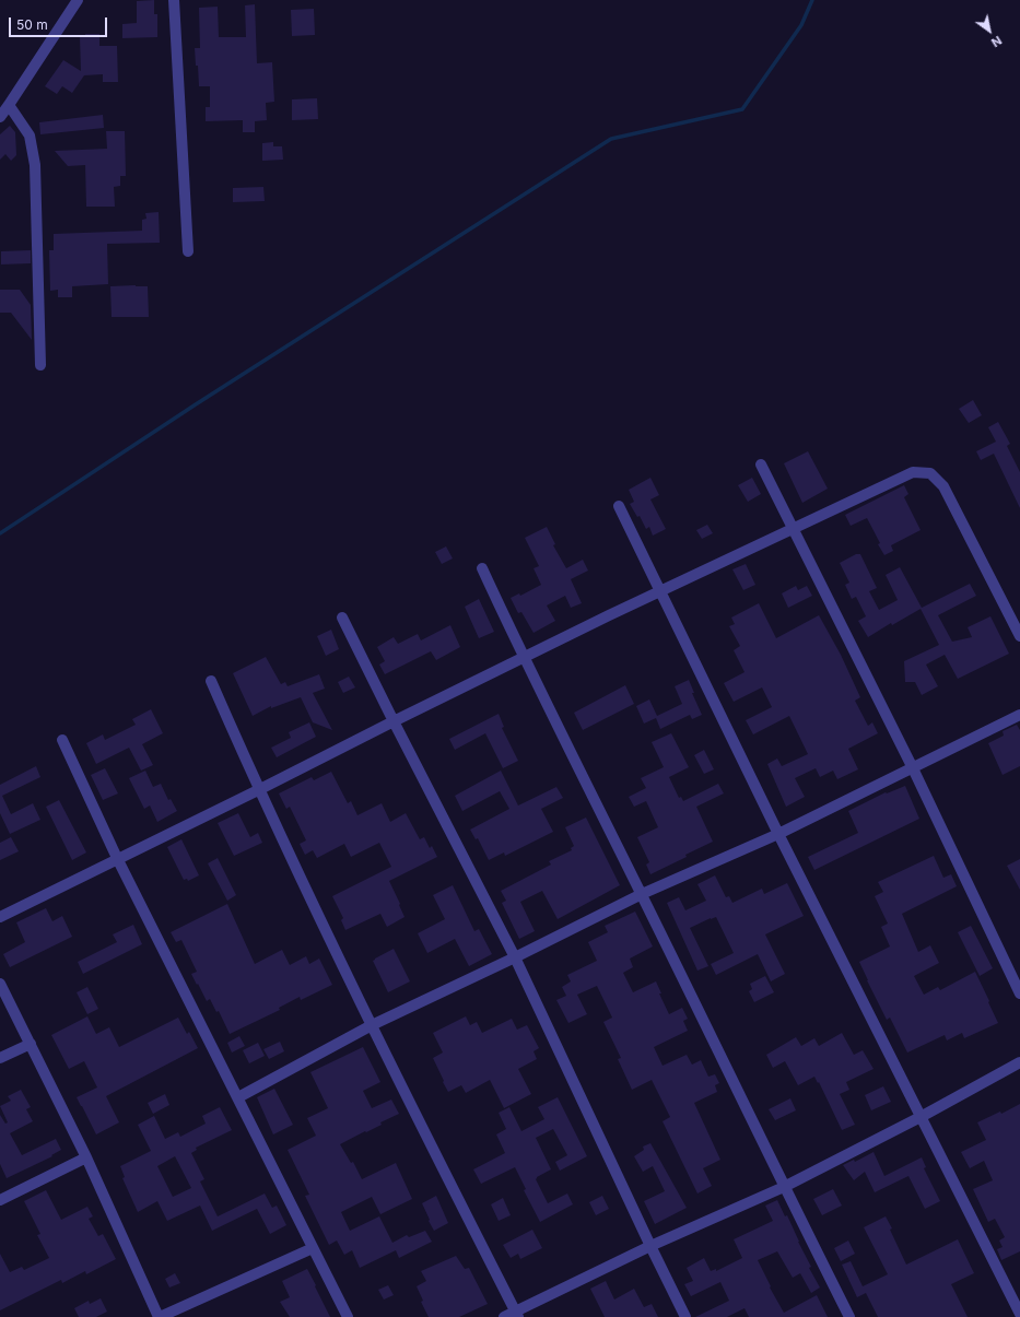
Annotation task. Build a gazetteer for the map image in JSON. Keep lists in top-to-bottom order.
{
  "scale_bar": "50 m",
  "north": "bottom right"
}
